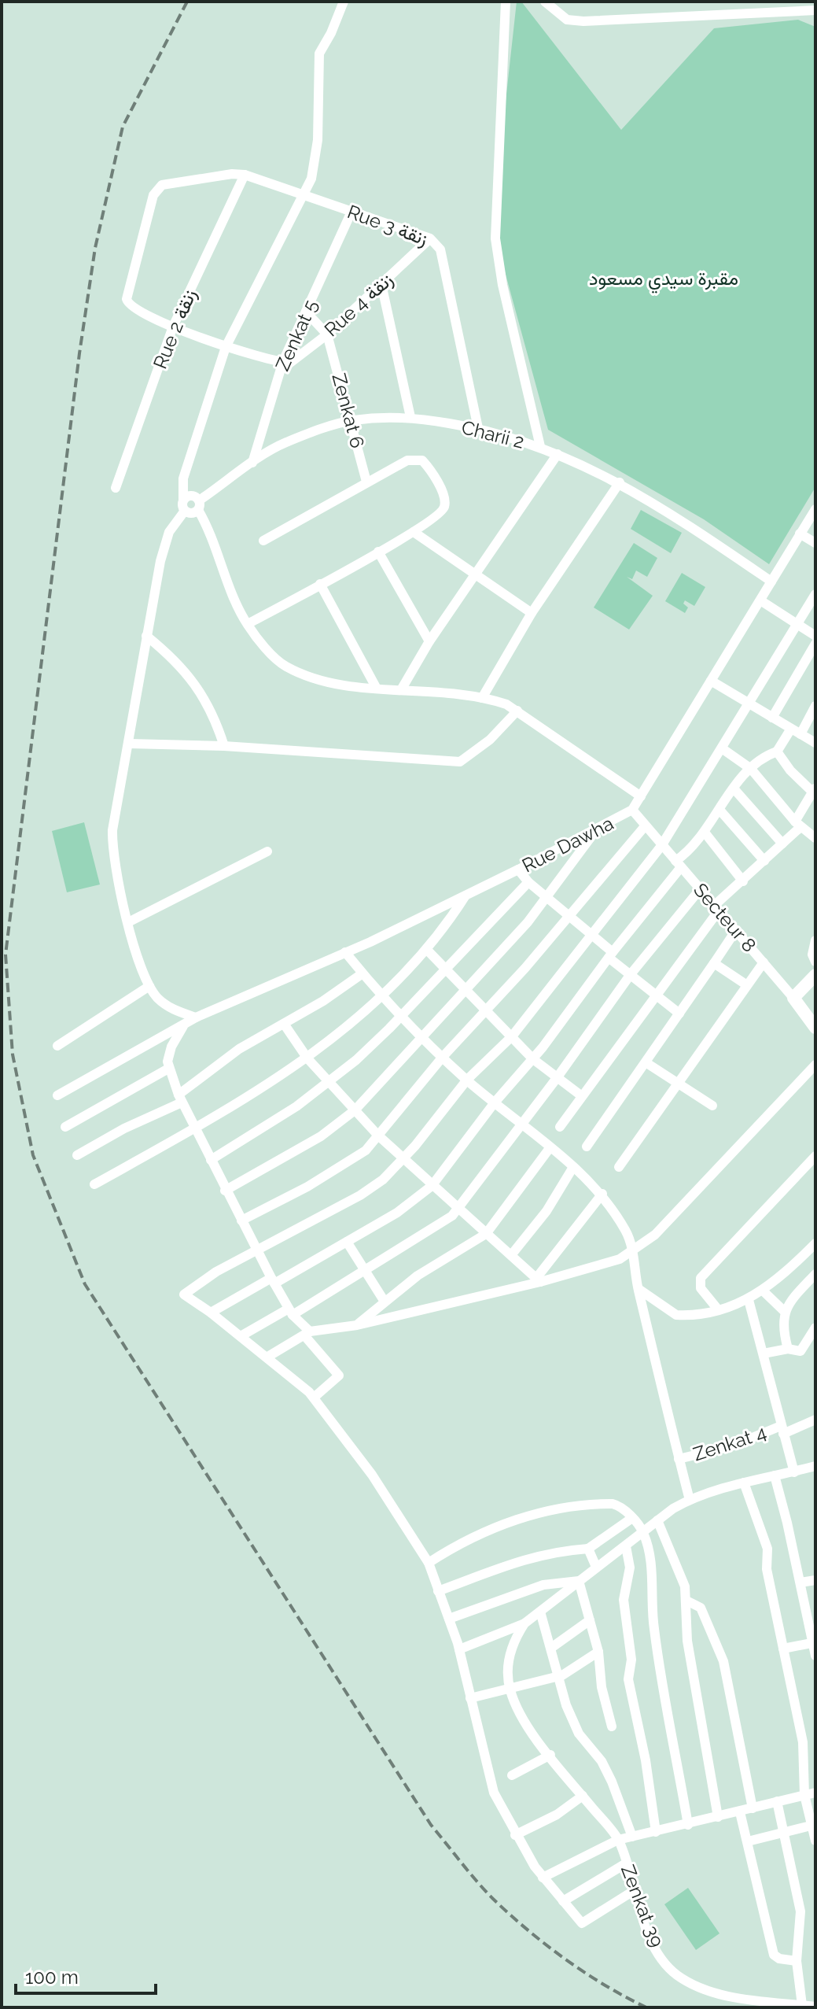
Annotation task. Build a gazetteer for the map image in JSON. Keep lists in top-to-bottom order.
{
  "streets": {
    "street": [
      "Rue 3 زنقة",
      "Rue 4 زنقة",
      "Rue 2 زنقة",
      "Zenkat 5",
      "Zenkat 6",
      "Charii 2",
      "Rue Dawha",
      "Secteur 8",
      "Zenkat 4",
      "Zenkat 39"
    ]
  },
  "crossings": [
    ["Rue 3 زنقة", "Rue 4 زنقة"],
    ["Rue 3 زنقة", "Rue 2 زنقة"],
    ["Rue 3 زنقة", "Zenkat 5"],
    ["Rue 3 زنقة", "Charii 2"],
    ["Rue 4 زنقة", "Zenkat 5"],
    ["Rue 4 زنقة", "Zenkat 6"],
    ["Zenkat 5", "Zenkat 6"],
    ["Zenkat 5", "Charii 2"],
    ["Zenkat 6", "Charii 2"],
    ["Charii 2", "Rue Dawha"],
    ["Rue Dawha", "Secteur 8"]
  ],
  "parks": ["مقبرة سيدي مسعود"],
  "scale_bar": "100 m"
}
